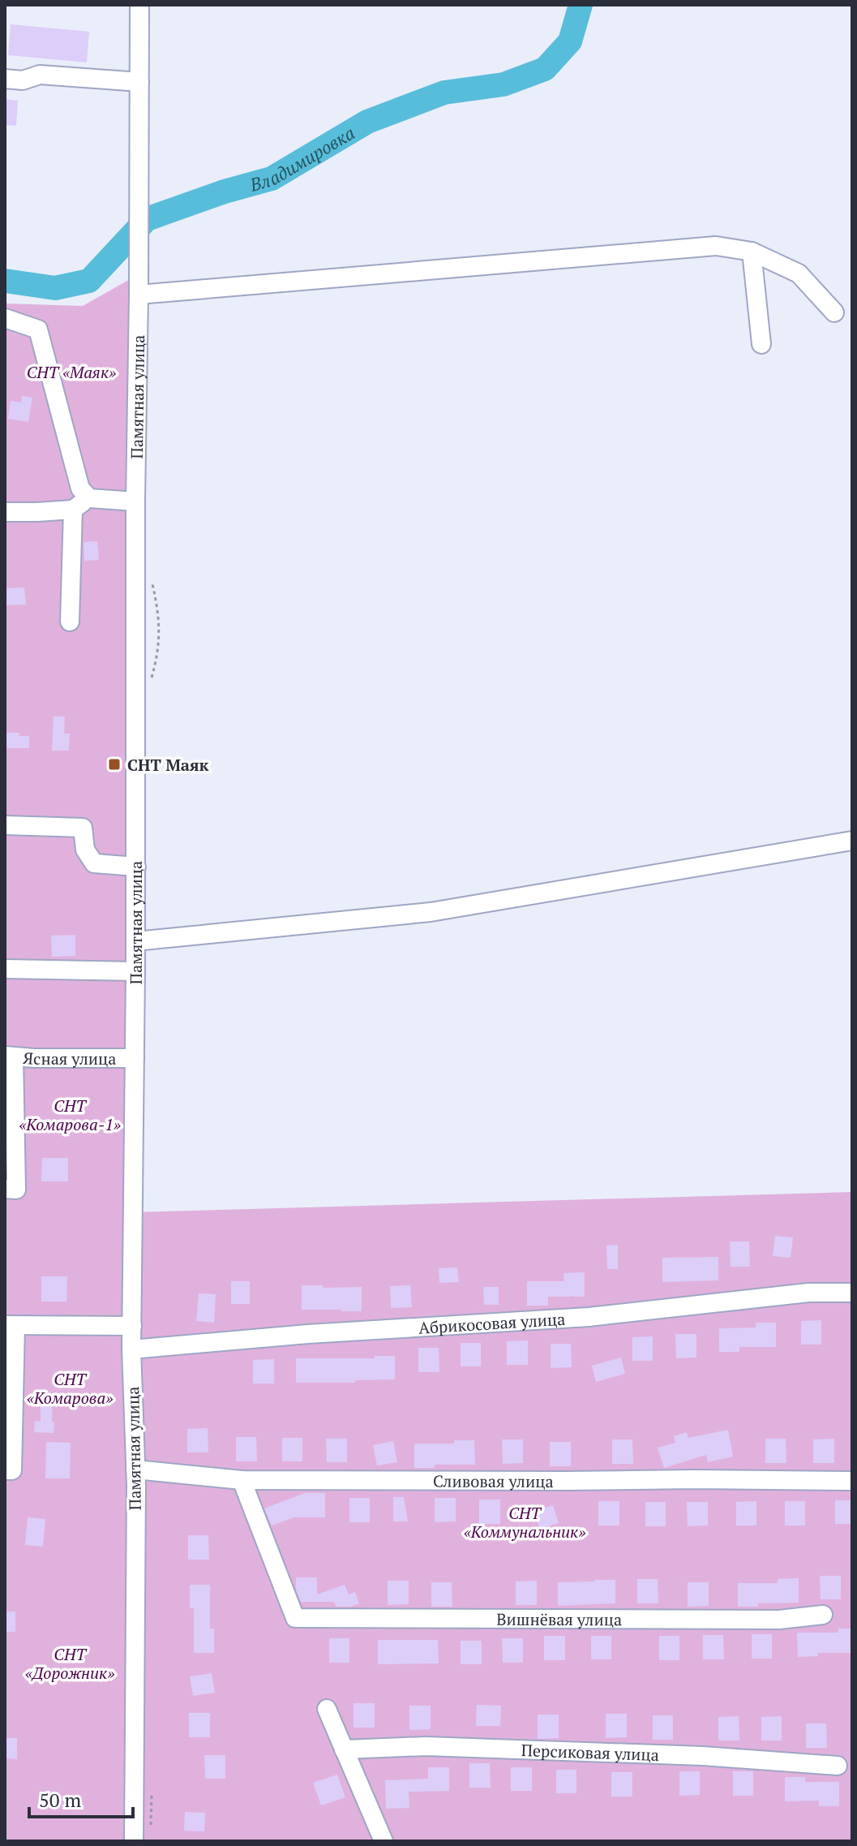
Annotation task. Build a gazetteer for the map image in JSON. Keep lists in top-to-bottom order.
{
  "streets": {
    "street": [
      "Памятная улица",
      "Ясная улица",
      "Абрикосовая улица",
      "Сливовая улица",
      "Вишнёвая улица",
      "Персиковая улица"
    ]
  },
  "crossings": [
    ["Памятная улица", "Ясная улица"],
    ["Памятная улица", "Абрикосовая улица"],
    ["Памятная улица", "Сливовая улица"],
    ["Сливовая улица", "Вишнёвая улица"]
  ],
  "water": ["Владимировка"],
  "parks": [
    "СНТ «Маяк»",
    "СНТ «Комарова-1»",
    "СНТ «Комарова»",
    "СНТ «Коммунальник»",
    "СНТ «Дорожник»"
  ],
  "places": {
    "transit": ["СНТ Маяк"]
  },
  "scale_bar": "50 m"
}
